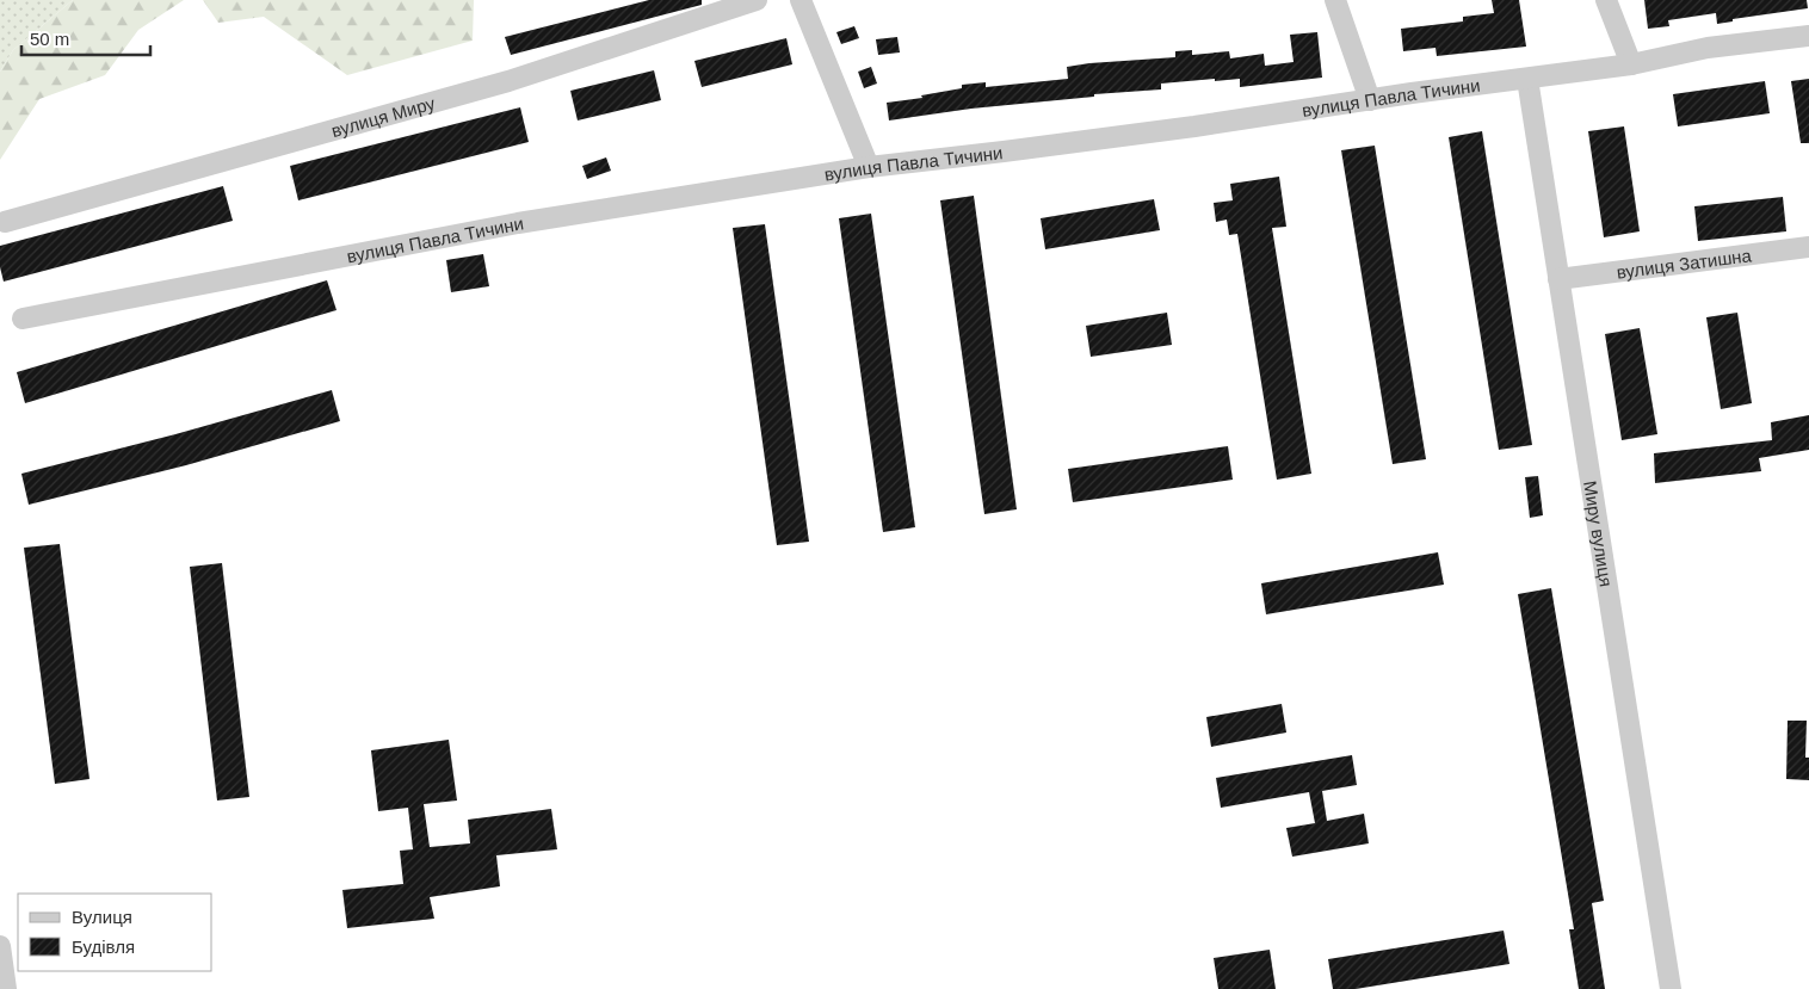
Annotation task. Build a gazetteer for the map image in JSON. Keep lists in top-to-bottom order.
{
  "streets": {
    "street": [
      "вулиця Павла Тичини",
      "вулиця Миру",
      "вулиця Затишна",
      "Миру вулиця"
    ]
  },
  "crossings": [
    ["вулиця Павла Тичини", "Миру вулиця"],
    ["вулиця Затишна", "Миру вулиця"]
  ],
  "legend": ["Вулиця", "Будівля"],
  "scale_bar": "50 m"
}
